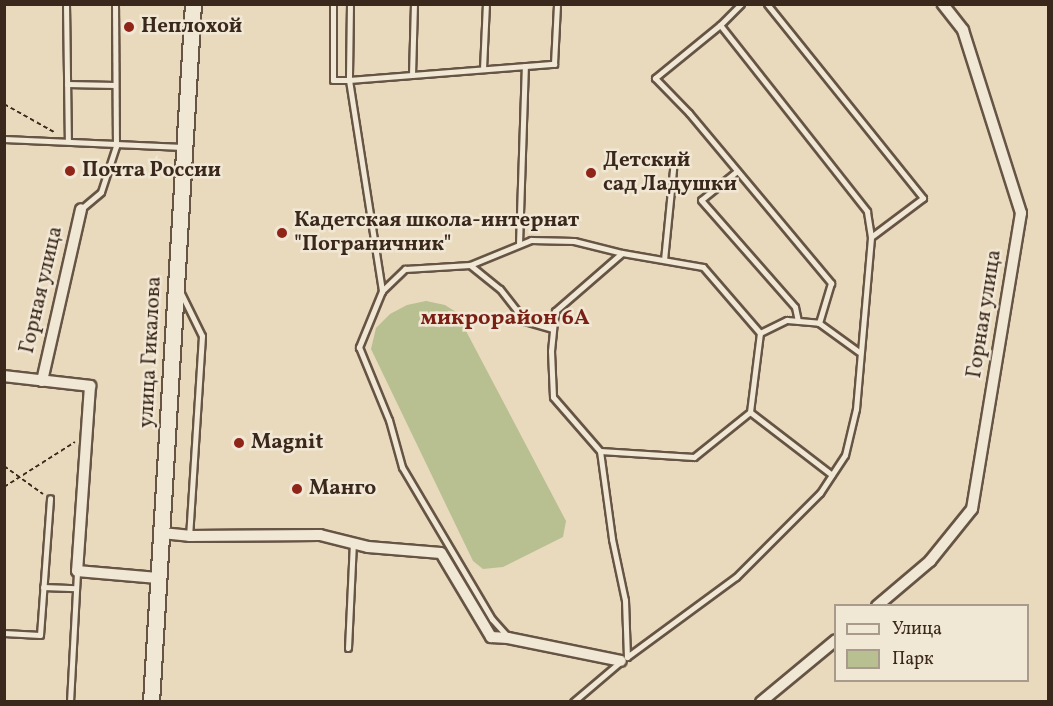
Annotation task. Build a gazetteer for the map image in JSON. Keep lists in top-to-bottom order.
{
  "streets": {
    "main road": ["улица Гикалова"],
    "street": ["Горная улица"]
  },
  "districts": ["микрорайон 6А"],
  "places": [
    "Неплохой",
    "Почта России",
    "Детский сад Ладушки",
    "Кадетская школа-интернат \"Пограничник\"",
    "Magnit",
    "Манго"
  ],
  "legend": ["Улица", "Парк"]
}
